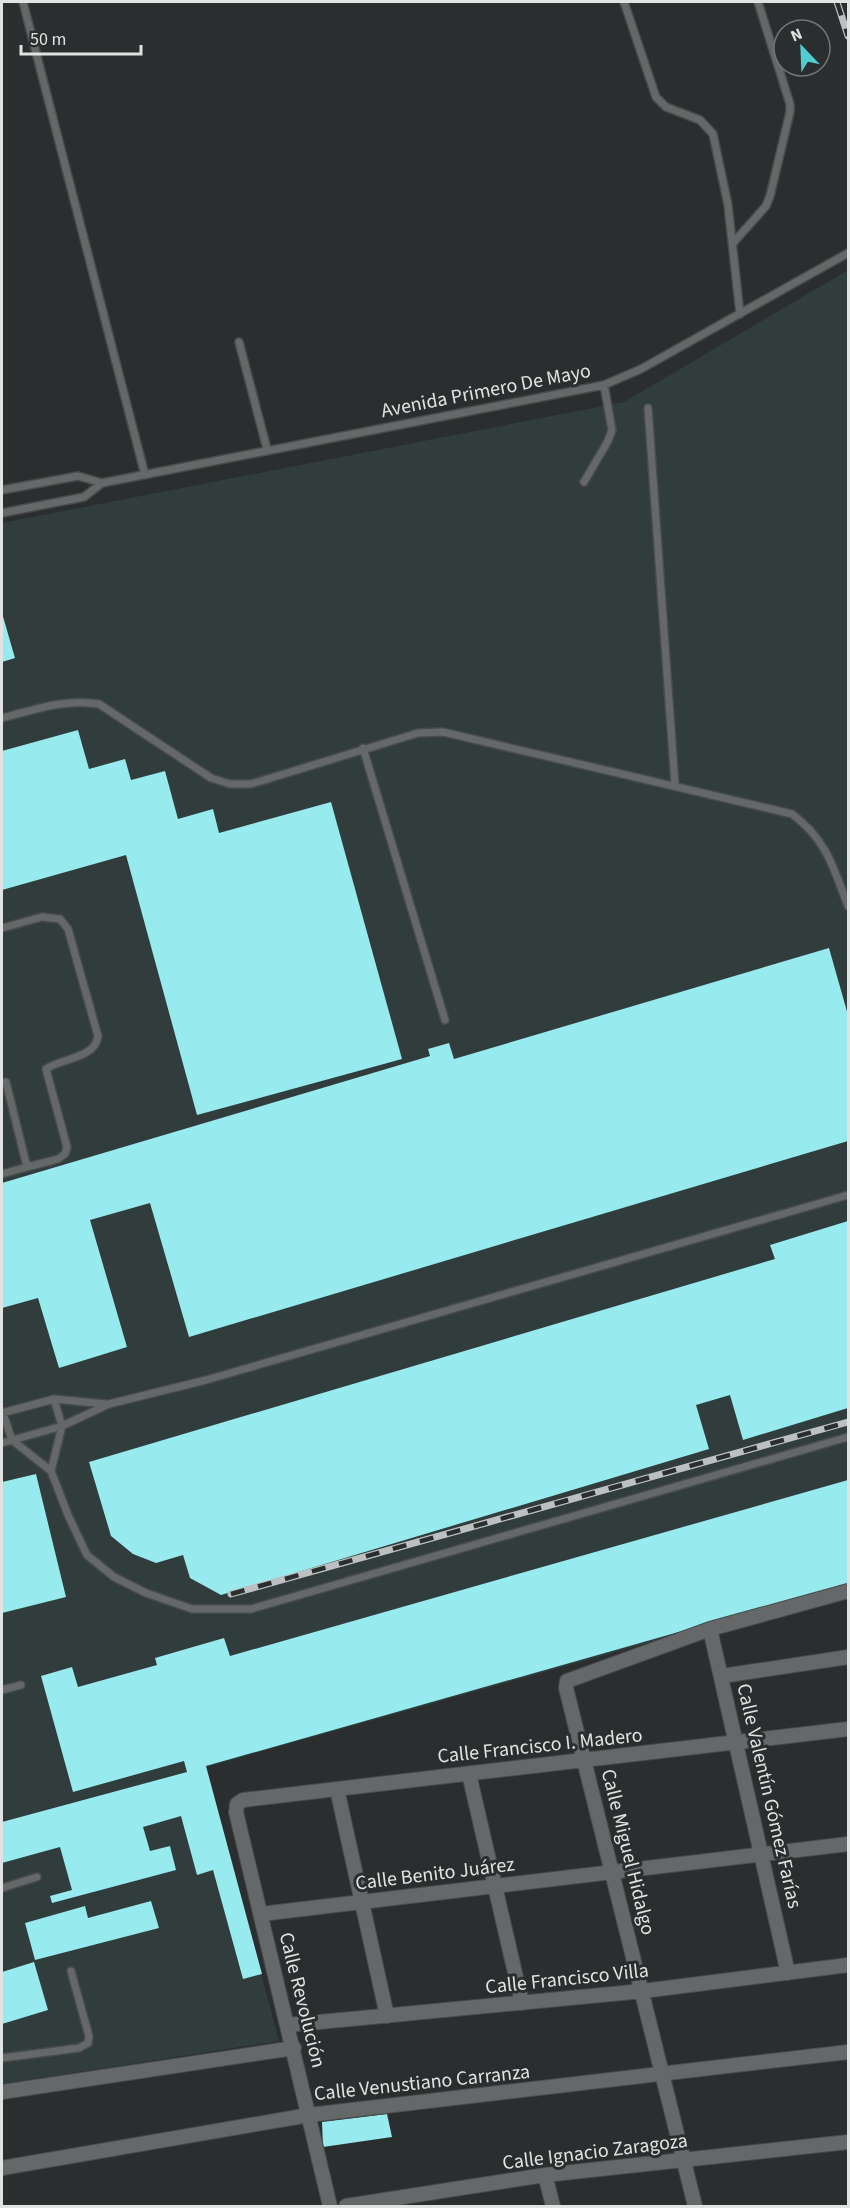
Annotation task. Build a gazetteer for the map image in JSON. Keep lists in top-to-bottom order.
{
  "streets": {
    "street": [
      "Calle Francisco I. Madero",
      "Calle Valentín Gómez Farías",
      "Calle Miguel Hidalgo",
      "Calle Benito Juárez",
      "Calle Francisco Villa",
      "Calle Revolución",
      "Calle Venustiano Carranza",
      "Calle Ignacio Zaragoza"
    ],
    "lane": ["Avenida Primero De Mayo"]
  },
  "crossings": [
    ["Calle Francisco I. Madero", "Calle Valentín Gómez Farías"],
    ["Calle Francisco I. Madero", "Calle Miguel Hidalgo"],
    ["Calle Francisco I. Madero", "Calle Revolución"],
    ["Calle Valentín Gómez Farías", "Calle Miguel Hidalgo"],
    ["Calle Valentín Gómez Farías", "Calle Francisco Villa"],
    ["Calle Miguel Hidalgo", "Calle Benito Juárez"],
    ["Calle Miguel Hidalgo", "Calle Francisco Villa"],
    ["Calle Miguel Hidalgo", "Calle Venustiano Carranza"],
    ["Calle Miguel Hidalgo", "Calle Ignacio Zaragoza"],
    ["Calle Benito Juárez", "Calle Revolución"],
    ["Calle Francisco Villa", "Calle Revolución"],
    ["Calle Revolución", "Calle Venustiano Carranza"]
  ],
  "scale_bar": "50 m",
  "north": "top left"
}
